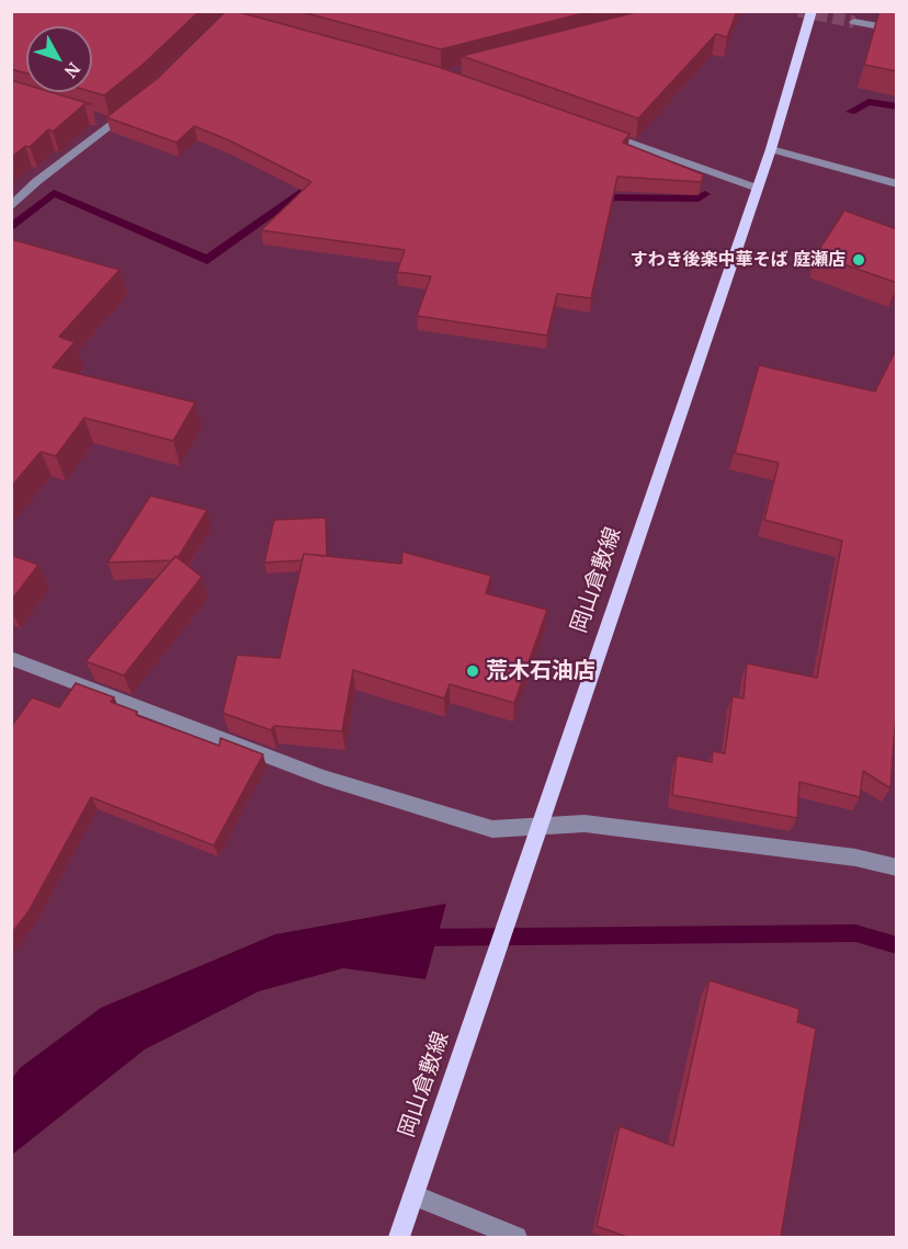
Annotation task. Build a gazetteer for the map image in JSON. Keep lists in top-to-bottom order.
{
  "streets": {
    "main road": ["岡山倉敷線"]
  },
  "places": ["すわき後楽中華そば 庭瀬店", "荒木石油店"],
  "north": "bottom right"
}
